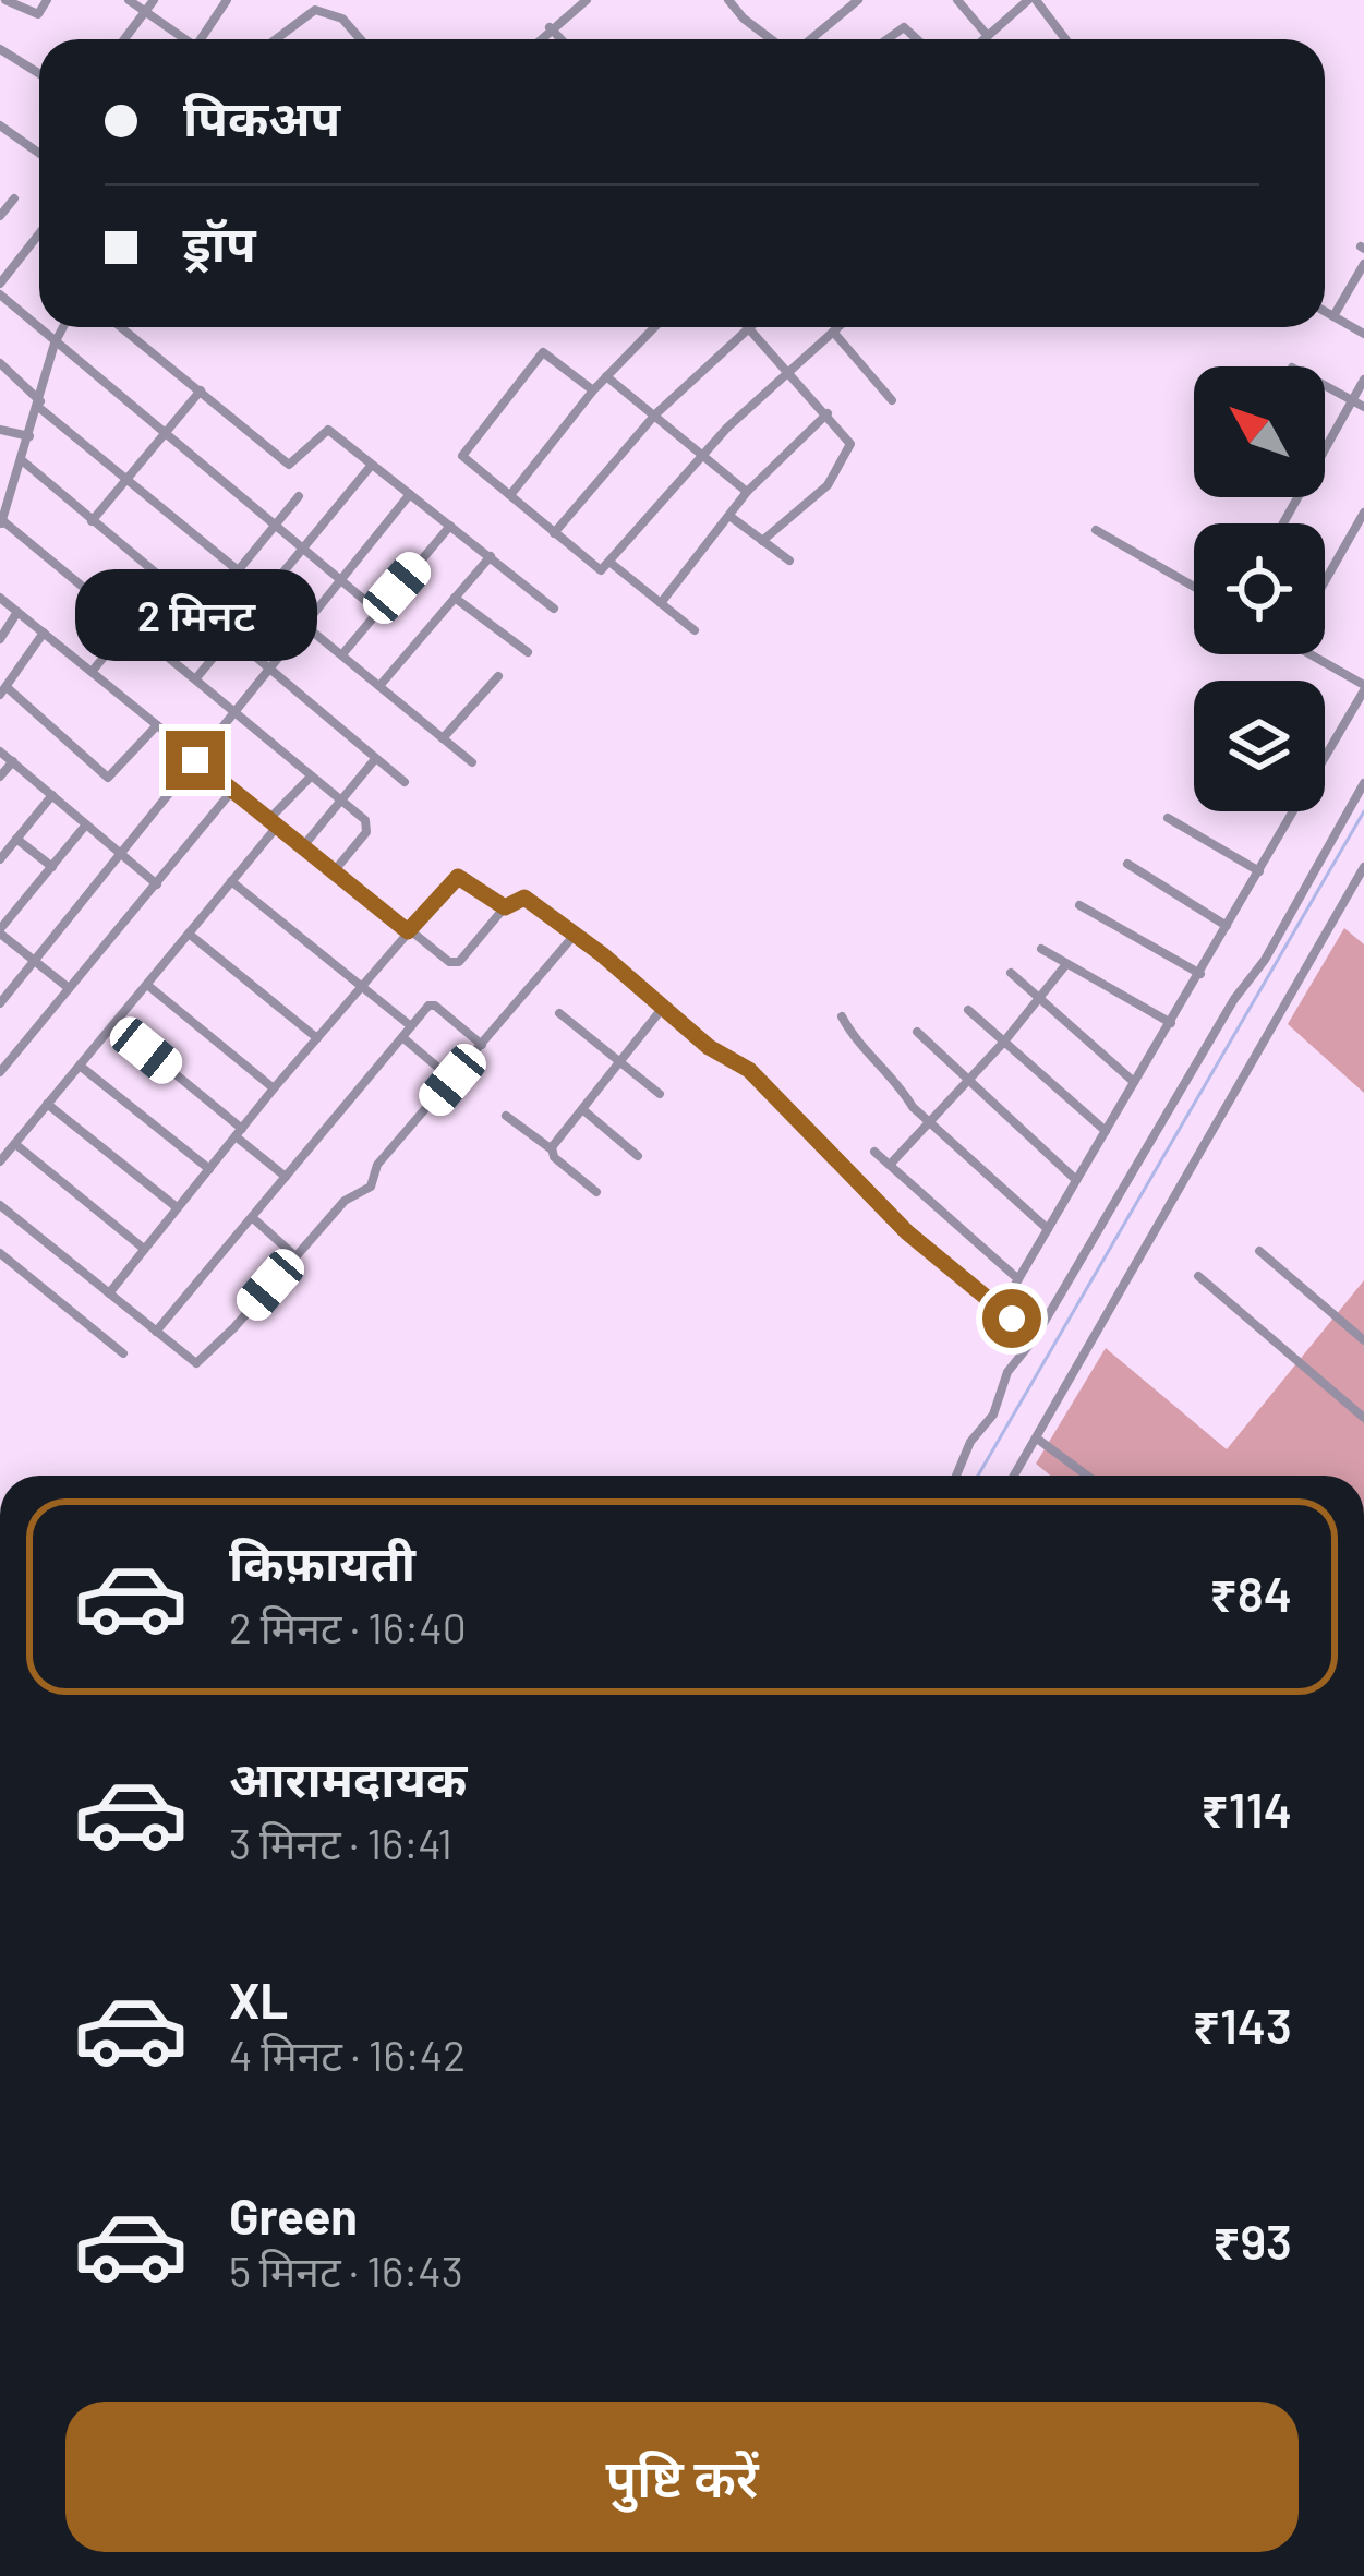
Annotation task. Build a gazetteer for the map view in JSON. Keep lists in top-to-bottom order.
{
  "north": "top left",
  "page": {
    "banner": ["पिकअप", "ड्रॉप"],
    "bubble": "2 मिनट",
    "list": [
      {
        "name": "किफ़ायती",
        "note": "2 मिनट · 16:40",
        "value": "₹84"
      },
      {
        "name": "आरामदायक",
        "note": "3 मिनट · 16:41",
        "value": "₹114"
      },
      {
        "name": "XL",
        "note": "4 मिनट · 16:42",
        "value": "₹143"
      },
      {
        "name": "Green",
        "note": "5 मिनट · 16:43",
        "value": "₹93"
      }
    ],
    "buttons": "पुष्टि करें"
  }
}
